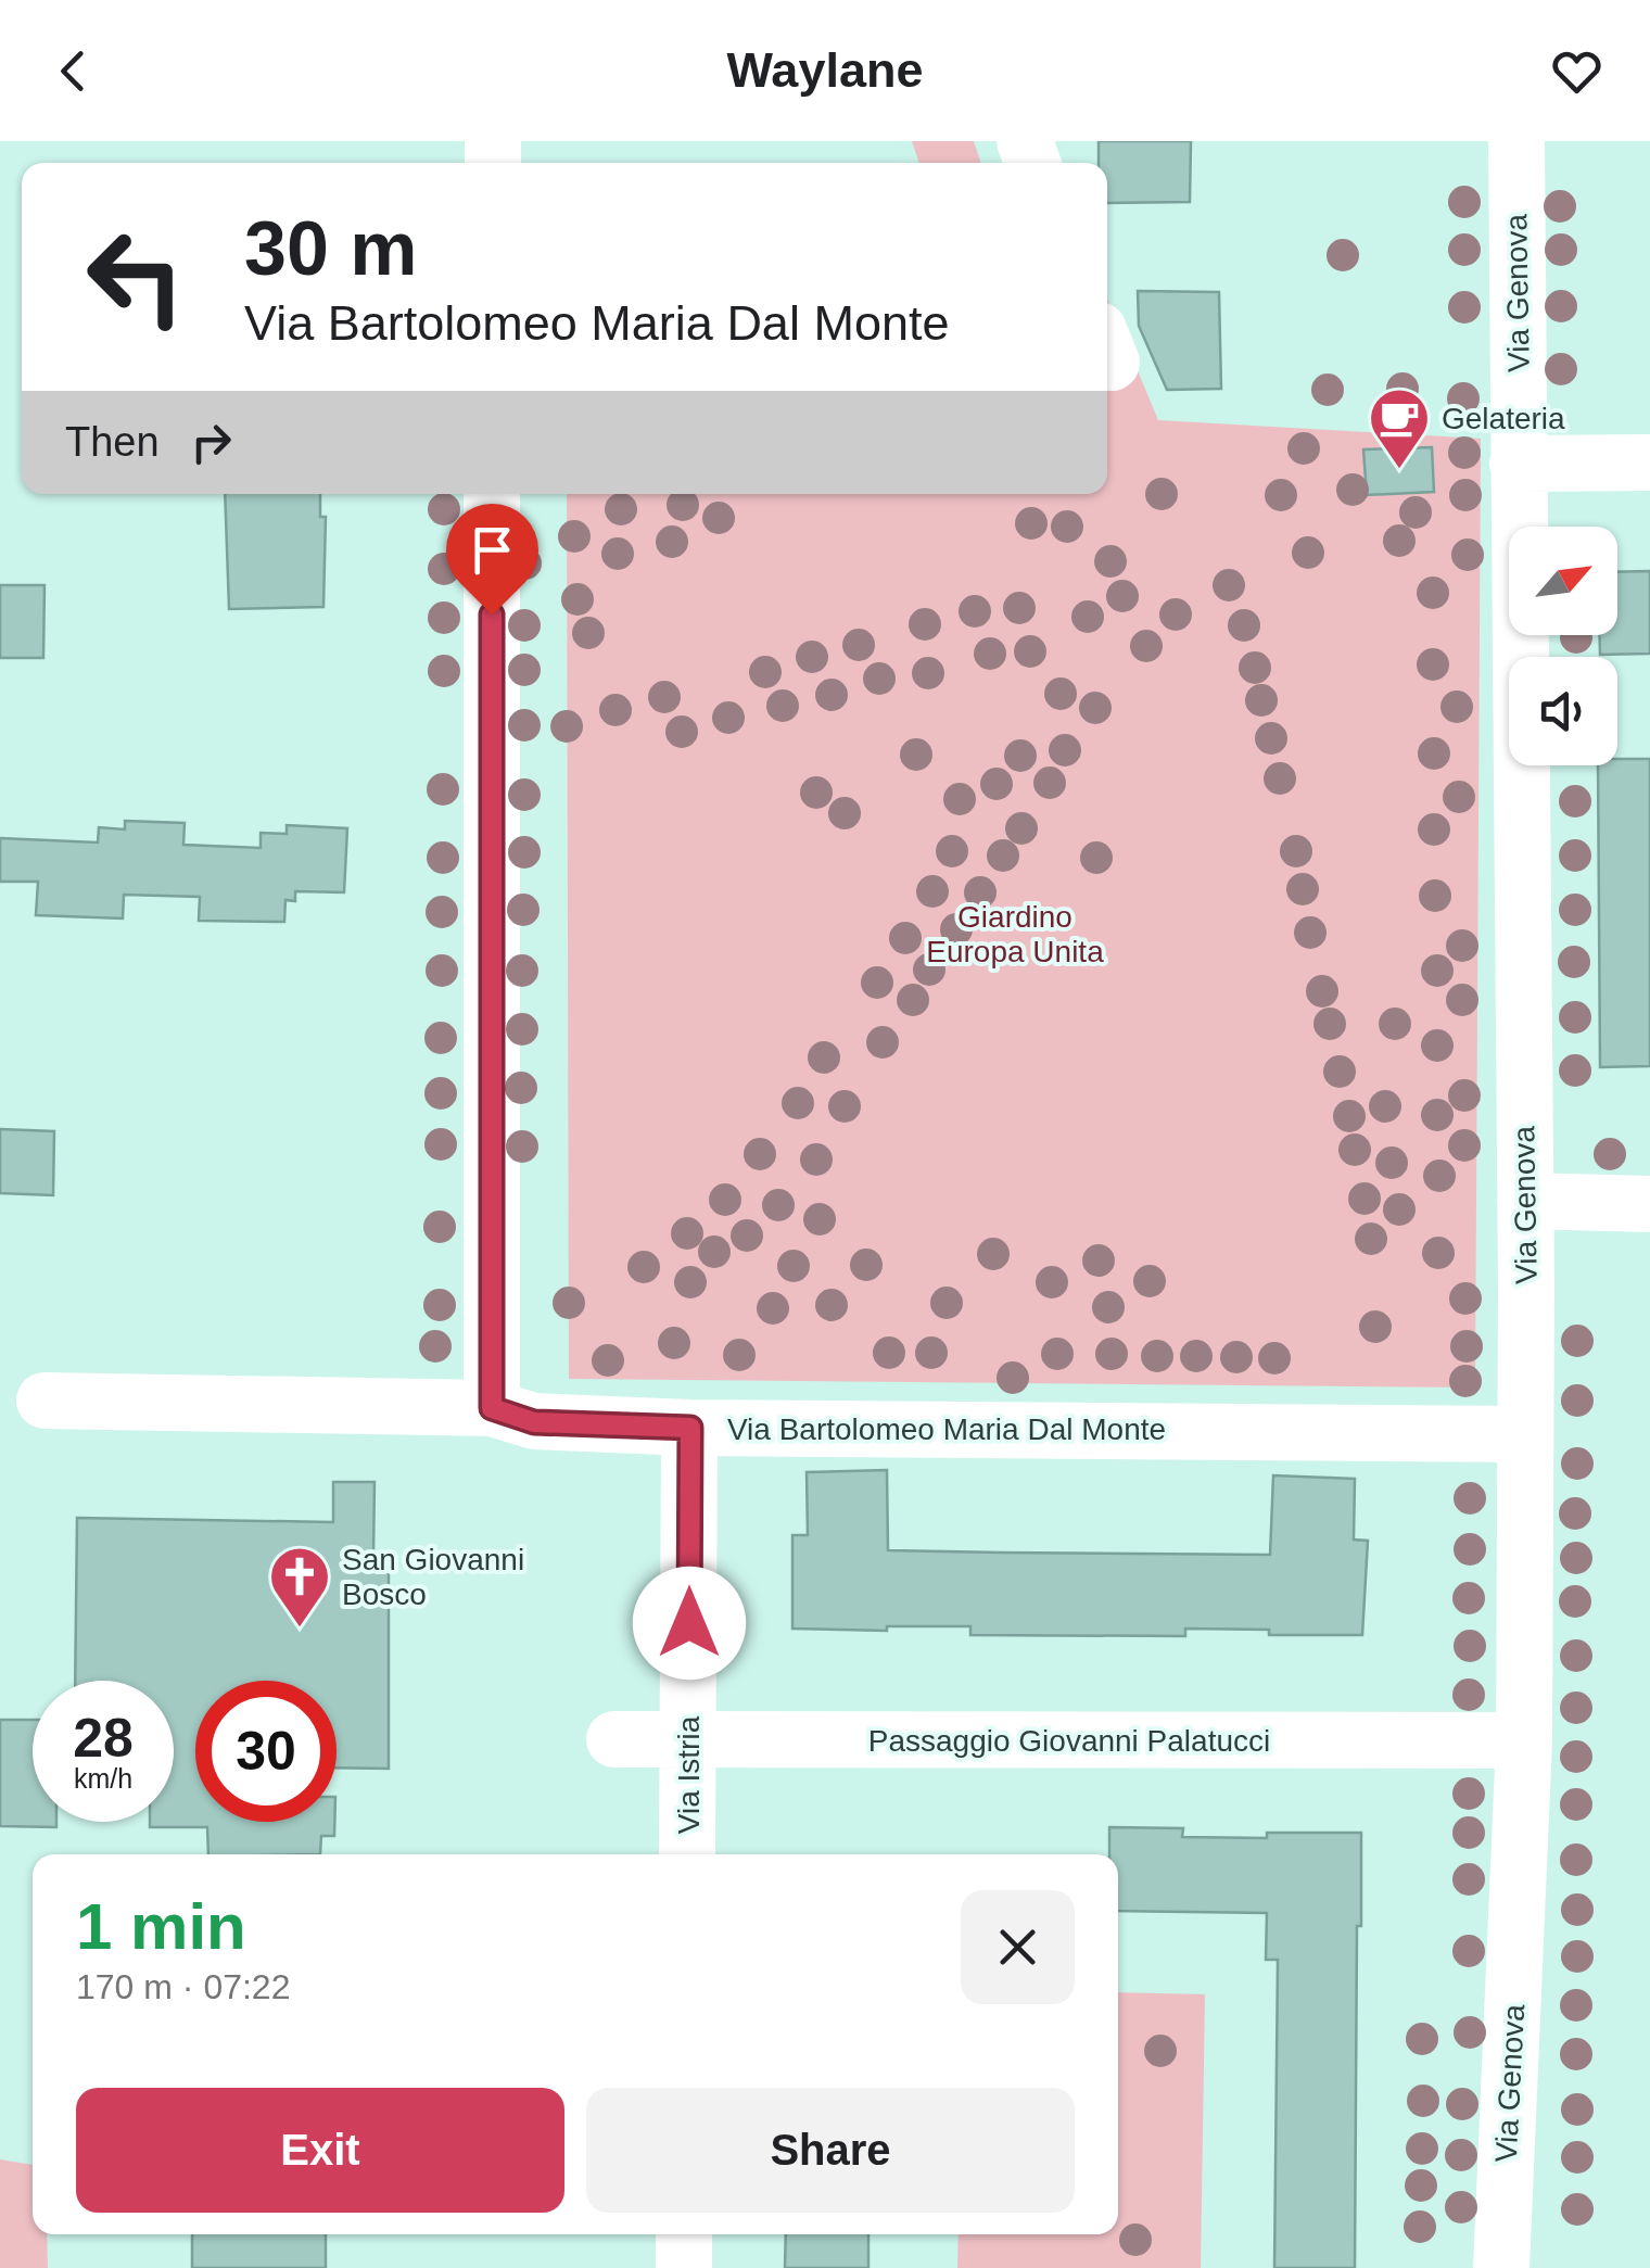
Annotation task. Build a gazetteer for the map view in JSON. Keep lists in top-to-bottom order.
{
  "streets": {
    "street": [
      "Via Genova",
      "Via Bartolomeo Maria Dal Monte",
      "Passaggio Giovanni Palatucci",
      "Via Istria"
    ]
  },
  "crossings": [
    ["Via Genova", "Via Bartolomeo Maria Dal Monte"],
    ["Via Genova", "Passaggio Giovanni Palatucci"],
    ["Via Bartolomeo Maria Dal Monte", "Via Istria"],
    ["Passaggio Giovanni Palatucci", "Via Istria"]
  ],
  "parks": ["Giardino Europa Unita"],
  "places": {
    "cafe": ["Gelateria"],
    "church": ["San Giovanni Bosco"]
  },
  "north": "top right",
  "page": {
    "header": "Waylane",
    "turn": ["30 m", "Via Bartolomeo Maria Dal Monte"],
    "then": "Then",
    "speed": "28 km/h",
    "limit": "30",
    "heading": ["1 min", "170 m · 07:22"],
    "buttons": ["Exit", "Share"]
  }
}
